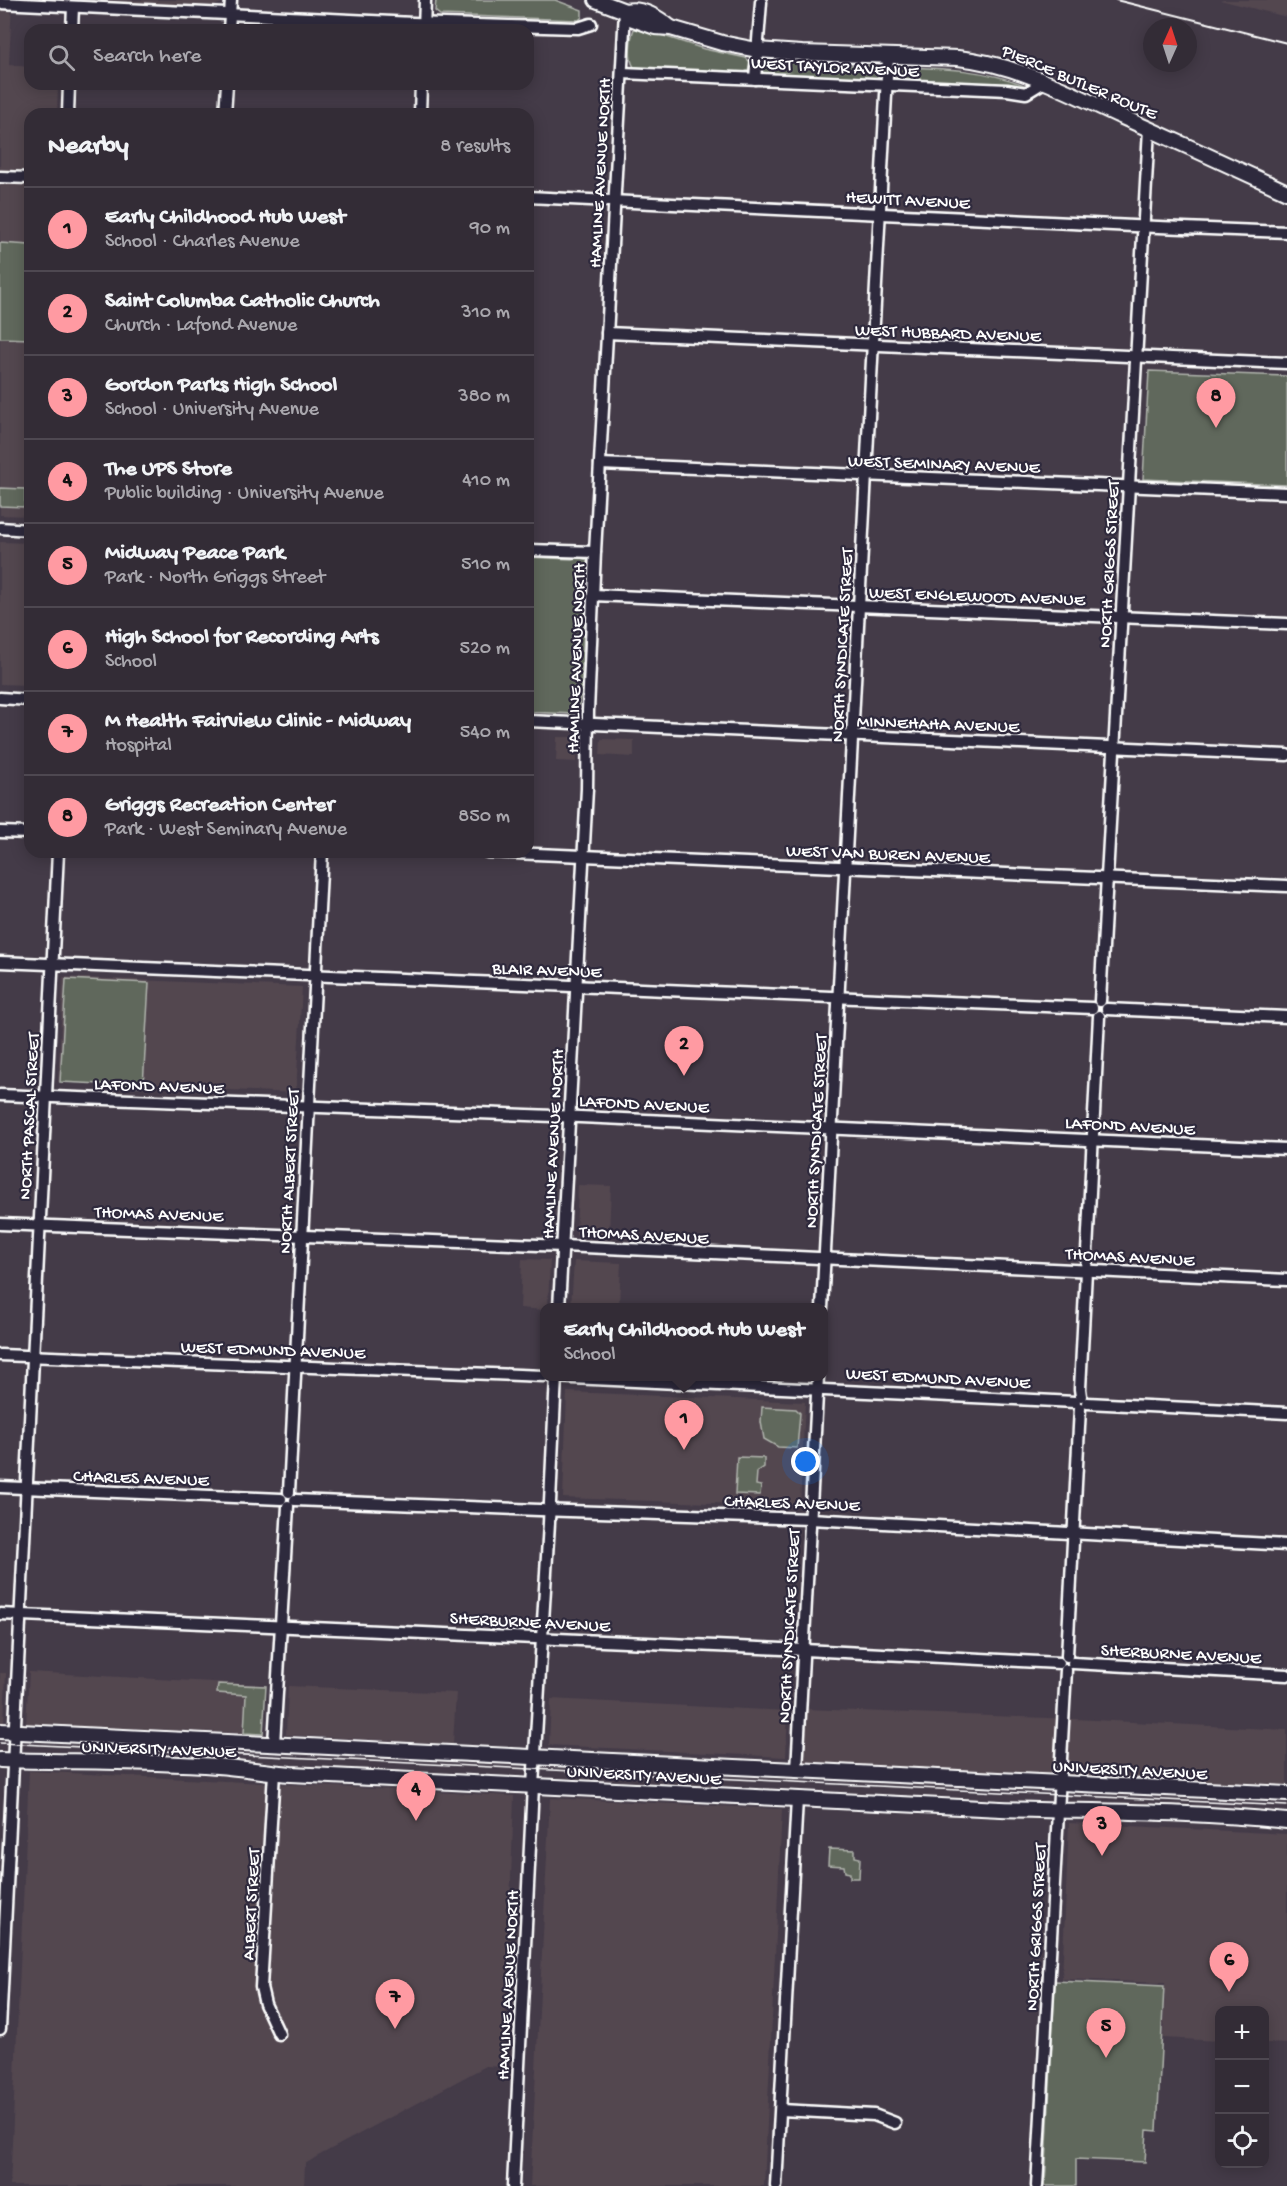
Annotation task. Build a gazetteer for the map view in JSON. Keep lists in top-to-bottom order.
{
  "streets": {
    "main road": ["PIERCE BUTLER ROUTE", "UNIVERSITY AVENUE"],
    "street": [
      "WEST TAYLOR AVENUE",
      "HAMLINE AVENUE NORTH",
      "HEWITT AVENUE",
      "WEST HUBBARD AVENUE",
      "WEST SEMINARY AVENUE",
      "NORTH GRIGGS STREET",
      "WEST ENGLEWOOD AVENUE",
      "NORTH SYNDICATE STREET",
      "MINNEHAHA AVENUE",
      "WEST VAN BUREN AVENUE",
      "BLAIR AVENUE",
      "LAFOND AVENUE",
      "NORTH PASCAL STREET",
      "NORTH ALBERT STREET",
      "THOMAS AVENUE",
      "WEST EDMUND AVENUE",
      "CHARLES AVENUE",
      "SHERBURNE AVENUE",
      "ALBERT STREET"
    ]
  },
  "crossings": [
    ["WEST TAYLOR AVENUE", "PIERCE BUTLER ROUTE"],
    ["WEST TAYLOR AVENUE", "HAMLINE AVENUE NORTH"],
    ["WEST TAYLOR AVENUE", "NORTH SYNDICATE STREET"],
    ["PIERCE BUTLER ROUTE", "HAMLINE AVENUE NORTH"],
    ["PIERCE BUTLER ROUTE", "NORTH GRIGGS STREET"],
    ["PIERCE BUTLER ROUTE", "NORTH SYNDICATE STREET"],
    ["HAMLINE AVENUE NORTH", "HEWITT AVENUE"],
    ["HAMLINE AVENUE NORTH", "WEST HUBBARD AVENUE"],
    ["HAMLINE AVENUE NORTH", "WEST SEMINARY AVENUE"],
    ["HAMLINE AVENUE NORTH", "WEST ENGLEWOOD AVENUE"],
    ["HAMLINE AVENUE NORTH", "MINNEHAHA AVENUE"],
    ["HAMLINE AVENUE NORTH", "WEST VAN BUREN AVENUE"],
    ["HAMLINE AVENUE NORTH", "BLAIR AVENUE"],
    ["HAMLINE AVENUE NORTH", "LAFOND AVENUE"],
    ["HAMLINE AVENUE NORTH", "THOMAS AVENUE"],
    ["HAMLINE AVENUE NORTH", "UNIVERSITY AVENUE"],
    ["HEWITT AVENUE", "NORTH GRIGGS STREET"],
    ["HEWITT AVENUE", "NORTH SYNDICATE STREET"],
    ["WEST HUBBARD AVENUE", "NORTH GRIGGS STREET"],
    ["WEST HUBBARD AVENUE", "NORTH SYNDICATE STREET"],
    ["WEST SEMINARY AVENUE", "NORTH GRIGGS STREET"],
    ["WEST SEMINARY AVENUE", "NORTH SYNDICATE STREET"],
    ["NORTH GRIGGS STREET", "WEST ENGLEWOOD AVENUE"],
    ["NORTH GRIGGS STREET", "MINNEHAHA AVENUE"],
    ["NORTH GRIGGS STREET", "WEST VAN BUREN AVENUE"],
    ["NORTH GRIGGS STREET", "BLAIR AVENUE"],
    ["NORTH GRIGGS STREET", "LAFOND AVENUE"],
    ["NORTH GRIGGS STREET", "THOMAS AVENUE"],
    ["NORTH GRIGGS STREET", "WEST EDMUND AVENUE"],
    ["NORTH GRIGGS STREET", "CHARLES AVENUE"],
    ["NORTH GRIGGS STREET", "SHERBURNE AVENUE"],
    ["NORTH GRIGGS STREET", "UNIVERSITY AVENUE"],
    ["WEST ENGLEWOOD AVENUE", "NORTH SYNDICATE STREET"],
    ["NORTH SYNDICATE STREET", "MINNEHAHA AVENUE"],
    ["NORTH SYNDICATE STREET", "WEST VAN BUREN AVENUE"],
    ["NORTH SYNDICATE STREET", "BLAIR AVENUE"],
    ["NORTH SYNDICATE STREET", "LAFOND AVENUE"],
    ["NORTH SYNDICATE STREET", "THOMAS AVENUE"],
    ["NORTH SYNDICATE STREET", "WEST EDMUND AVENUE"],
    ["NORTH SYNDICATE STREET", "CHARLES AVENUE"],
    ["NORTH SYNDICATE STREET", "SHERBURNE AVENUE"],
    ["NORTH SYNDICATE STREET", "UNIVERSITY AVENUE"],
    ["BLAIR AVENUE", "NORTH PASCAL STREET"],
    ["BLAIR AVENUE", "NORTH ALBERT STREET"],
    ["LAFOND AVENUE", "NORTH PASCAL STREET"],
    ["LAFOND AVENUE", "NORTH ALBERT STREET"],
    ["NORTH PASCAL STREET", "THOMAS AVENUE"],
    ["NORTH PASCAL STREET", "WEST EDMUND AVENUE"],
    ["NORTH PASCAL STREET", "CHARLES AVENUE"],
    ["NORTH PASCAL STREET", "SHERBURNE AVENUE"],
    ["NORTH PASCAL STREET", "UNIVERSITY AVENUE"],
    ["NORTH ALBERT STREET", "THOMAS AVENUE"],
    ["NORTH ALBERT STREET", "WEST EDMUND AVENUE"],
    ["NORTH ALBERT STREET", "CHARLES AVENUE"],
    ["NORTH ALBERT STREET", "SHERBURNE AVENUE"],
    ["NORTH ALBERT STREET", "UNIVERSITY AVENUE"],
    ["UNIVERSITY AVENUE", "ALBERT STREET"]
  ],
  "north": "top",
  "page": {
    "search": "Search here",
    "heading": ["Nearby", "8 results"],
    "list": [
      {
        "mark": "1",
        "name": "Early Childhood Hub West",
        "note": "School · Charles Avenue",
        "value": "90 m"
      },
      {
        "mark": "2",
        "name": "Saint Columba Catholic Church",
        "note": "Church · Lafond Avenue",
        "value": "310 m"
      },
      {
        "mark": "3",
        "name": "Gordon Parks High School",
        "note": "School · University Avenue",
        "value": "380 m"
      },
      {
        "mark": "4",
        "name": "The UPS Store",
        "note": "Public building · University Avenue",
        "value": "410 m"
      },
      {
        "mark": "5",
        "name": "Midway Peace Park",
        "note": "Park · North Griggs Street",
        "value": "510 m"
      },
      {
        "mark": "6",
        "name": "High School for Recording Arts",
        "note": "School",
        "value": "520 m"
      },
      {
        "mark": "7",
        "name": "M Health Fairview Clinic - Midway",
        "note": "Hospital",
        "value": "540 m"
      },
      {
        "mark": "8",
        "name": "Griggs Recreation Center",
        "note": "Park · West Seminary Avenue",
        "value": "850 m"
      }
    ],
    "pins": [
      "8",
      "2",
      "1",
      "4",
      "3",
      "6",
      "7",
      "5"
    ],
    "popup": ["Early Childhood Hub West", "School"],
    "map_buttons": ["+", "−"]
  }
}
